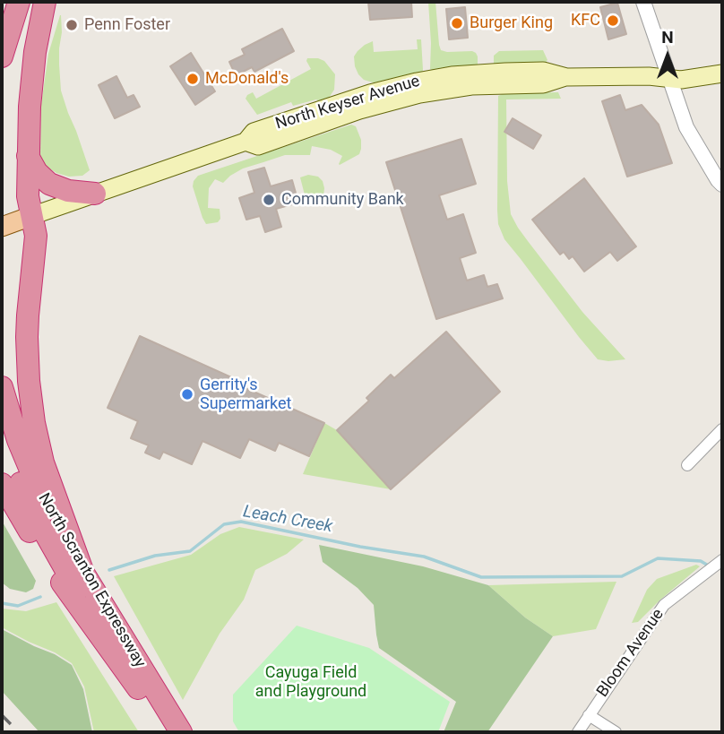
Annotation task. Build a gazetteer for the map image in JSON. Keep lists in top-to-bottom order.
{
  "streets": {
    "highway": ["North Scranton Expressway"],
    "main road": ["North Keyser Avenue"],
    "street": ["Bloom Avenue"]
  },
  "water": ["Leach Creek"],
  "parks": ["Cayuga Field and Playground"],
  "places": [
    "KFC",
    "Burger King",
    "Penn Foster",
    "McDonald's",
    "Community Bank",
    "Gerrity's Supermarket"
  ],
  "north": "top"
}
